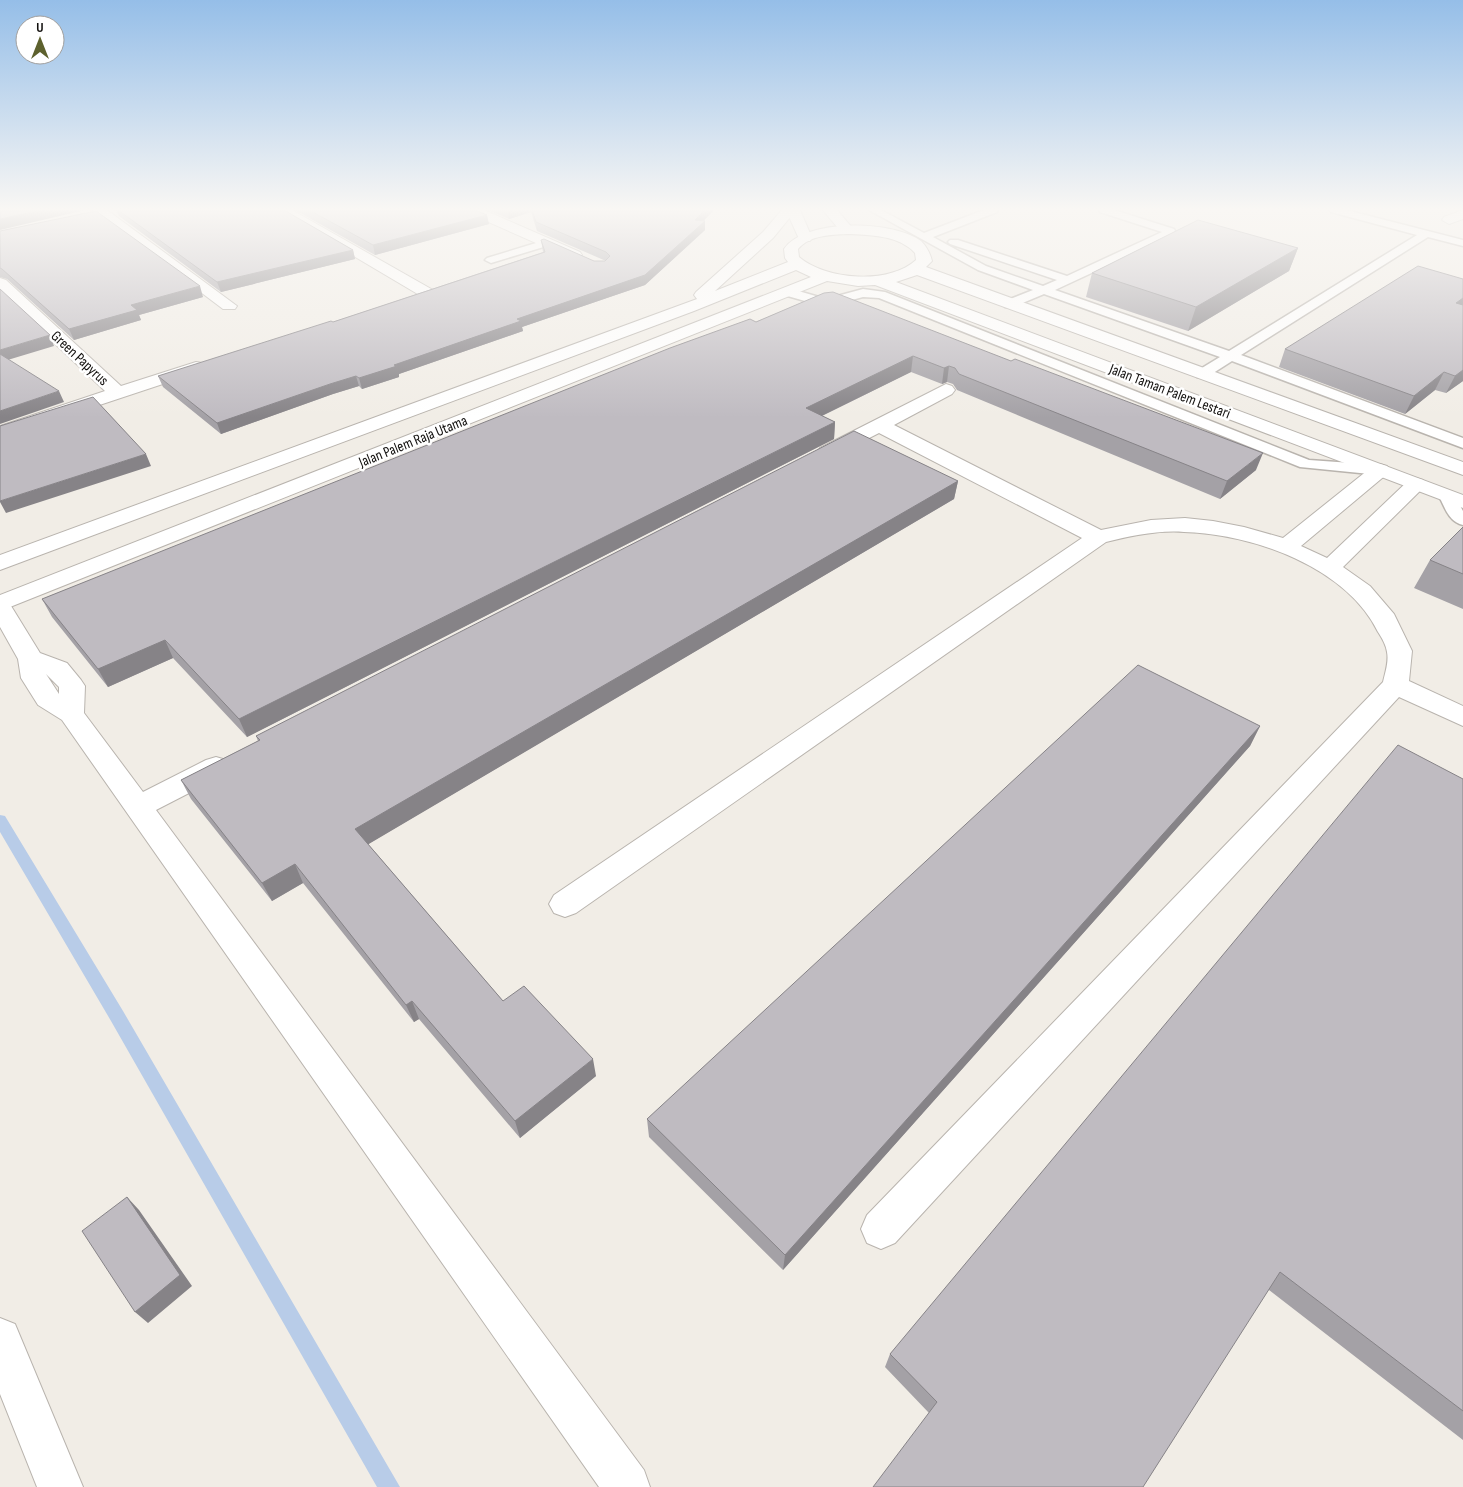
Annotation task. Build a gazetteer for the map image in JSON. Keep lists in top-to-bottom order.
{
  "streets": {
    "street": ["Green Papyrus", "Jalan Taman Palem Lestari", "Jalan Palem Raja Utama"]
  },
  "north": "top"
}
